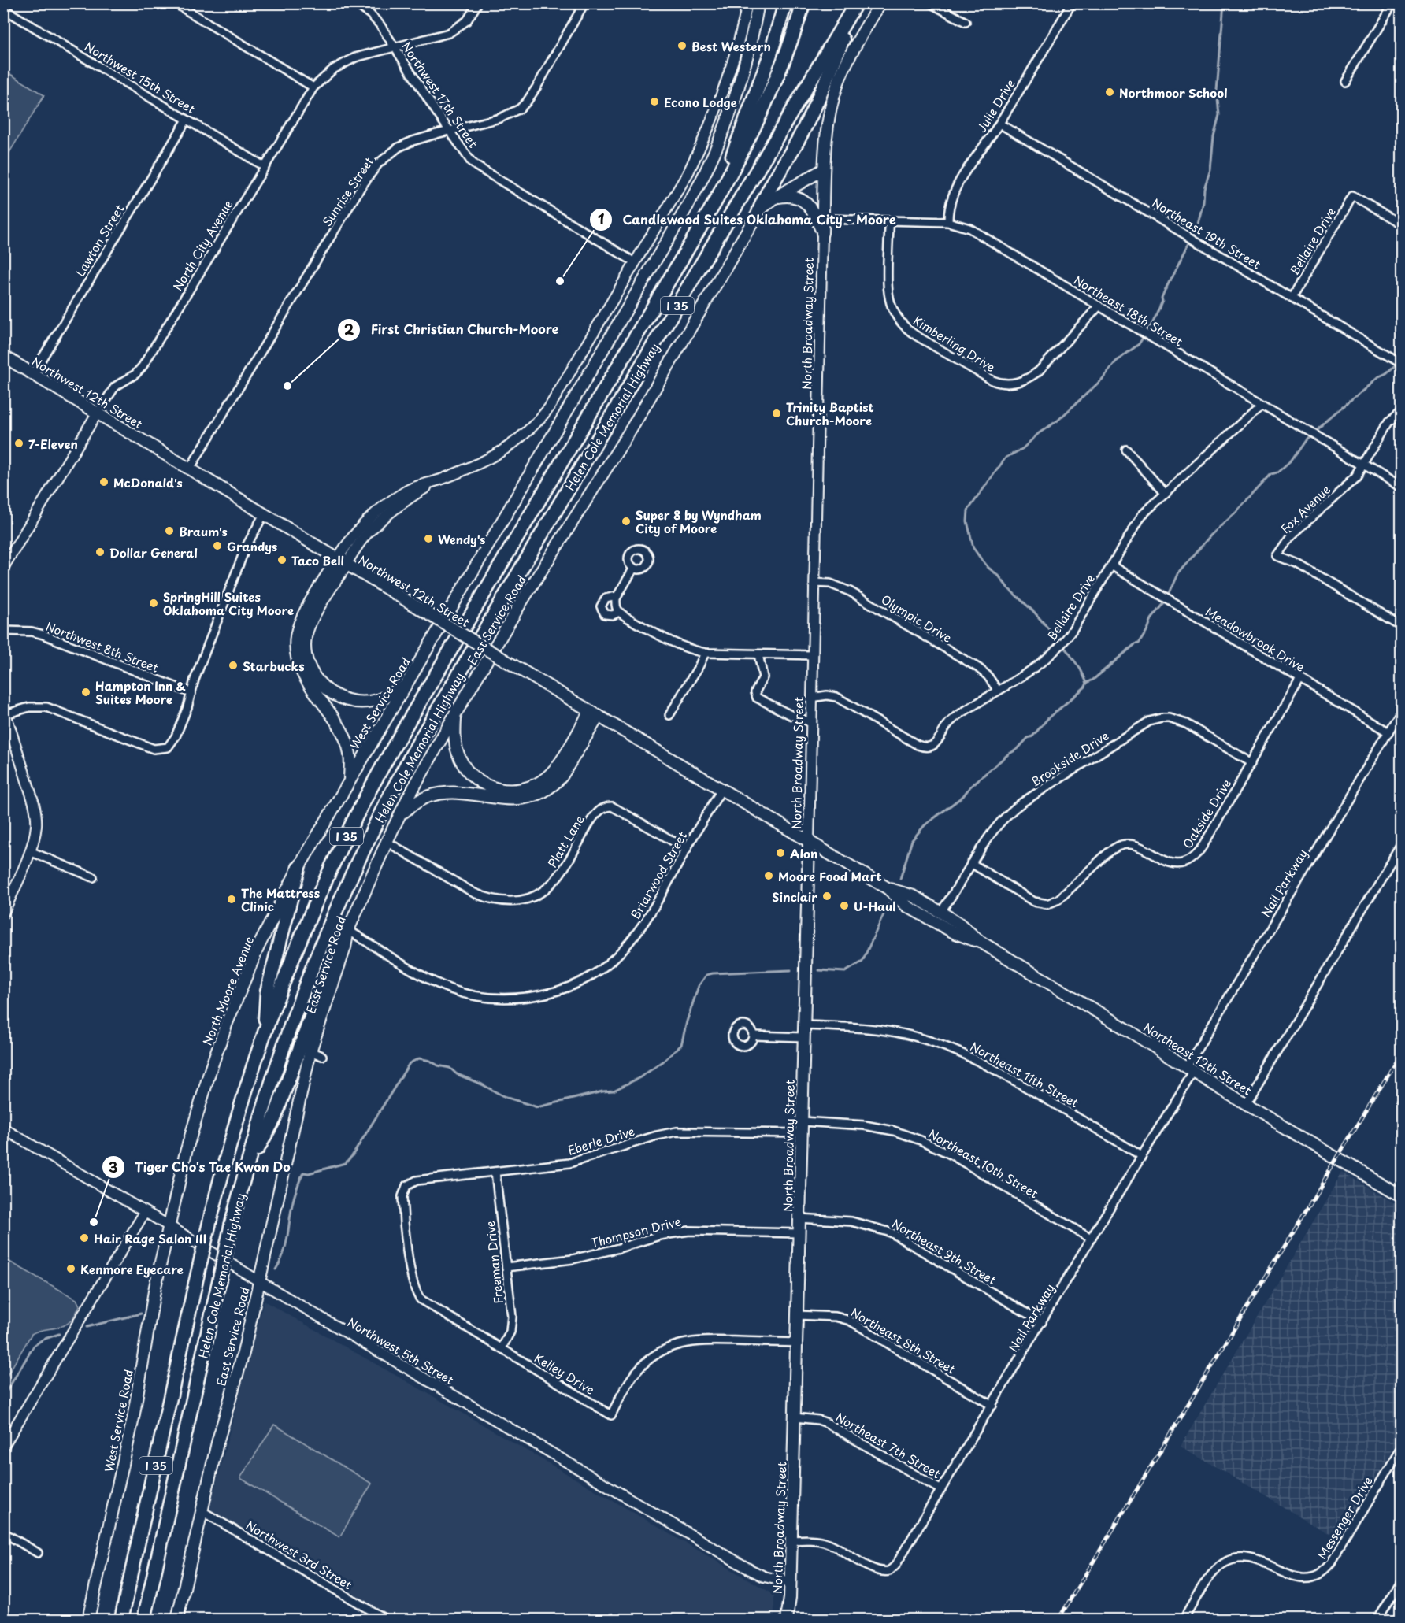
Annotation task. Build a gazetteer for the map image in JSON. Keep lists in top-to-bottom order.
{
  "streets": {
    "highway": ["I 35", "Helen Cole Memorial Highway"],
    "main road": [
      "North Broadway Street",
      "Northwest 12th Street",
      "East Service Road",
      "West Service Road",
      "North Moore Avenue",
      "Northeast 12th Street"
    ],
    "street": [
      "Northwest 15th Street",
      "Northwest 17th Street",
      "Julie Drive",
      "Sunrise Street",
      "Northeast 19th Street",
      "Lawton Street",
      "Bellaire Drive",
      "North City Avenue",
      "Northeast 18th Street",
      "Kimberling Drive",
      "Fox Avenue",
      "Olympic Drive",
      "Meadowbrook Drive",
      "Northwest 8th Street",
      "Brookside Drive",
      "Oakside Drive",
      "Platt Lane",
      "Briarwood Street",
      "Nail Parkway",
      "Northeast 11th Street",
      "Eberle Drive",
      "Northeast 10th Street",
      "Thompson Drive",
      "Northeast 9th Street",
      "Freeman Drive",
      "Northeast 8th Street",
      "Northwest 5th Street",
      "Kelley Drive",
      "Northeast 7th Street",
      "Messenger Drive",
      "Northwest 3rd Street"
    ]
  },
  "crossings": [
    ["Northwest 15th Street", "Lawton Street"],
    ["Northwest 15th Street", "North City Avenue"],
    ["Northwest 17th Street", "Sunrise Street"],
    ["Northwest 17th Street", "North City Avenue"],
    ["Julie Drive", "Northeast 19th Street"],
    ["Julie Drive", "Northeast 18th Street"],
    ["Sunrise Street", "Northwest 12th Street"],
    ["Northeast 19th Street", "Bellaire Drive"],
    ["Lawton Street", "Northwest 12th Street"],
    ["Bellaire Drive", "Northeast 18th Street"],
    ["Bellaire Drive", "North Broadway Street"],
    ["Bellaire Drive", "Olympic Drive"],
    ["Bellaire Drive", "Meadowbrook Drive"],
    ["North City Avenue", "Northwest 12th Street"],
    ["Northeast 18th Street", "North Broadway Street"],
    ["Northeast 18th Street", "Kimberling Drive"],
    ["Northeast 18th Street", "Fox Avenue"],
    ["North Broadway Street", "Northwest 12th Street"],
    ["North Broadway Street", "Olympic Drive"],
    ["North Broadway Street", "Nail Parkway"],
    ["North Broadway Street", "Northeast 11th Street"],
    ["North Broadway Street", "Eberle Drive"],
    ["North Broadway Street", "Northeast 10th Street"],
    ["North Broadway Street", "Thompson Drive"],
    ["North Broadway Street", "Northeast 9th Street"],
    ["North Broadway Street", "Northeast 8th Street"],
    ["North Broadway Street", "Northwest 5th Street"],
    ["North Broadway Street", "Kelley Drive"],
    ["North Broadway Street", "Northeast 7th Street"],
    ["Northwest 12th Street", "Briarwood Street"],
    ["Northwest 12th Street", "Northeast 12th Street"],
    ["East Service Road", "Platt Lane"],
    ["East Service Road", "Briarwood Street"],
    ["East Service Road", "Northwest 5th Street"],
    ["East Service Road", "Northwest 3rd Street"],
    ["Meadowbrook Drive", "Oakside Drive"],
    ["Meadowbrook Drive", "Nail Parkway"],
    ["West Service Road", "North Moore Avenue"],
    ["West Service Road", "Northwest 5th Street"],
    ["Brookside Drive", "Oakside Drive"],
    ["Brookside Drive", "Northeast 12th Street"],
    ["Platt Lane", "Briarwood Street"],
    ["Nail Parkway", "Northeast 12th Street"],
    ["Nail Parkway", "Northeast 11th Street"],
    ["Nail Parkway", "Northeast 10th Street"],
    ["Nail Parkway", "Northeast 9th Street"],
    ["Nail Parkway", "Northeast 8th Street"],
    ["Nail Parkway", "Northeast 7th Street"],
    ["North Moore Avenue", "Northwest 5th Street"],
    ["Eberle Drive", "Freeman Drive"],
    ["Eberle Drive", "Kelley Drive"],
    ["Thompson Drive", "Freeman Drive"],
    ["Freeman Drive", "Kelley Drive"]
  ],
  "places": [
    "Best Western",
    "Northmoor School",
    "Econo Lodge",
    "Candlewood Suites Oklahoma City - Moore",
    "First Christian Church-Moore",
    "Trinity Baptist Church-Moore",
    "7-Eleven",
    "McDonald's",
    "Super 8 by Wyndham City of Moore",
    "Braum's",
    "Wendy's",
    "Grandys",
    "Dollar General",
    "Taco Bell",
    "SpringHill Suites Oklahoma City Moore",
    "Starbucks",
    "Hampton Inn & Suites Moore",
    "Alon",
    "Moore Food Mart",
    "Sinclair",
    "The Mattress Clinic",
    "U-Haul",
    "Tiger Cho's Tae Kwon Do",
    "Hair Rage Salon III",
    "Kenmore Eyecare"
  ]
}
